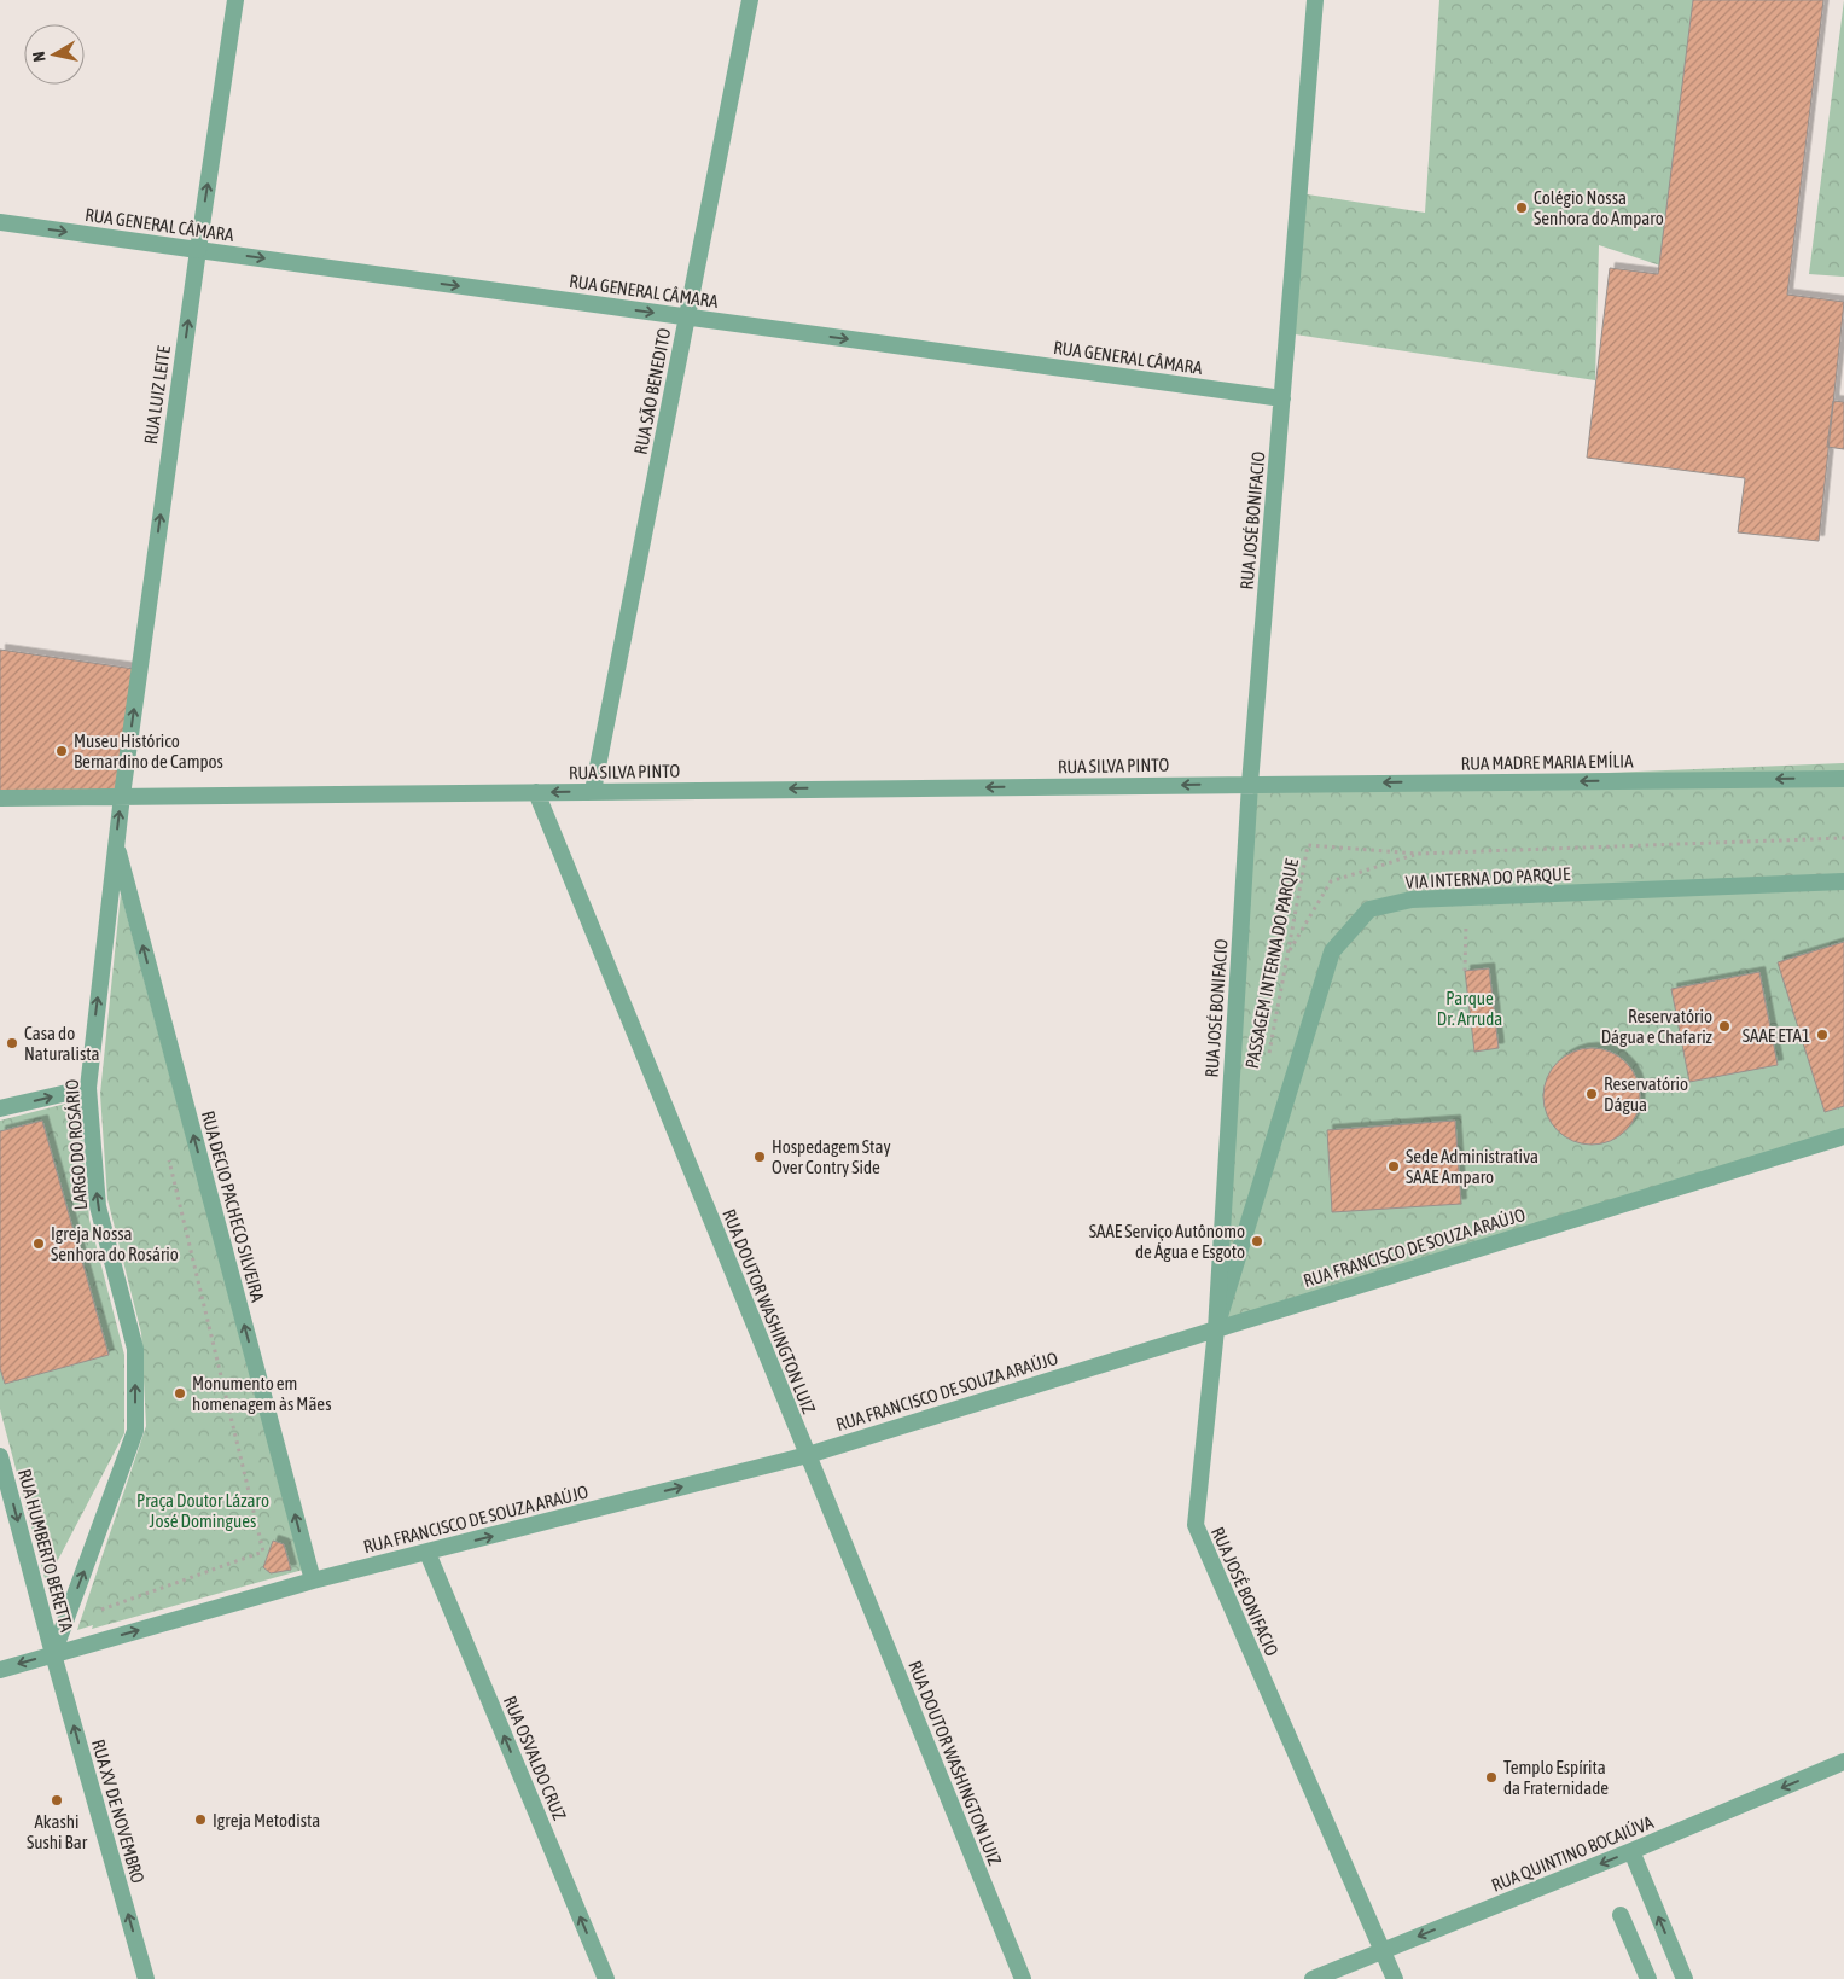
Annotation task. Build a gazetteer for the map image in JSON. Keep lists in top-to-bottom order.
{
  "streets": {
    "street": [
      "RUA GENERAL CÂMARA",
      "RUA SÃO BENEDITO",
      "RUA LUIZ LEITE",
      "RUA JOSÉ BONIFACIO",
      "RUA MADRE MARIA EMÍLIA",
      "RUA SILVA PINTO",
      "VIA INTERNA DO PARQUE",
      "LARGO DO ROSÁRIO",
      "RUA DECIO PACHECO SILVEIRA",
      "RUA FRANCISCO DE SOUZA ARAÚJO",
      "RUA DOUTOR WASHINGTON LUIZ",
      "RUA HUMBERTO BERETTA",
      "RUA OSVALDO CRUZ",
      "RUA XV DE NOVEMBRO",
      "RUA QUINTINO BOCAIÚVA"
    ],
    "path": ["PASSAGEM INTERNA DO PARQUE"]
  },
  "crossings": [
    ["RUA GENERAL CÂMARA", "RUA SÃO BENEDITO"],
    ["RUA GENERAL CÂMARA", "RUA LUIZ LEITE"],
    ["RUA GENERAL CÂMARA", "RUA JOSÉ BONIFACIO"],
    ["RUA SÃO BENEDITO", "RUA SILVA PINTO"],
    ["RUA LUIZ LEITE", "RUA SILVA PINTO"],
    ["RUA LUIZ LEITE", "LARGO DO ROSÁRIO"],
    ["RUA JOSÉ BONIFACIO", "RUA MADRE MARIA EMÍLIA"],
    ["RUA JOSÉ BONIFACIO", "RUA SILVA PINTO"],
    ["RUA JOSÉ BONIFACIO", "VIA INTERNA DO PARQUE"],
    ["RUA JOSÉ BONIFACIO", "RUA FRANCISCO DE SOUZA ARAÚJO"],
    ["RUA JOSÉ BONIFACIO", "RUA QUINTINO BOCAIÚVA"],
    ["RUA MADRE MARIA EMÍLIA", "RUA SILVA PINTO"],
    ["RUA SILVA PINTO", "LARGO DO ROSÁRIO"],
    ["RUA SILVA PINTO", "RUA DOUTOR WASHINGTON LUIZ"],
    ["VIA INTERNA DO PARQUE", "RUA FRANCISCO DE SOUZA ARAÚJO"],
    ["LARGO DO ROSÁRIO", "RUA DECIO PACHECO SILVEIRA"],
    ["LARGO DO ROSÁRIO", "RUA FRANCISCO DE SOUZA ARAÚJO"],
    ["LARGO DO ROSÁRIO", "RUA HUMBERTO BERETTA"],
    ["LARGO DO ROSÁRIO", "RUA XV DE NOVEMBRO"],
    ["RUA DECIO PACHECO SILVEIRA", "RUA FRANCISCO DE SOUZA ARAÚJO"],
    ["RUA FRANCISCO DE SOUZA ARAÚJO", "RUA DOUTOR WASHINGTON LUIZ"],
    ["RUA FRANCISCO DE SOUZA ARAÚJO", "RUA HUMBERTO BERETTA"],
    ["RUA FRANCISCO DE SOUZA ARAÚJO", "RUA OSVALDO CRUZ"],
    ["RUA FRANCISCO DE SOUZA ARAÚJO", "RUA XV DE NOVEMBRO"],
    ["RUA HUMBERTO BERETTA", "RUA XV DE NOVEMBRO"]
  ],
  "one_way": [
    "RUA GENERAL CÂMARA",
    "RUA LUIZ LEITE",
    "RUA MADRE MARIA EMÍLIA",
    "RUA SILVA PINTO",
    "LARGO DO ROSÁRIO",
    "RUA DECIO PACHECO SILVEIRA",
    "RUA HUMBERTO BERETTA",
    "RUA OSVALDO CRUZ",
    "RUA XV DE NOVEMBRO",
    "RUA QUINTINO BOCAIÚVA"
  ],
  "parks": ["Parque Dr. Arruda", "Praça Doutor Lázaro José Domingues"],
  "places": [
    "Colégio Nossa Senhora do Amparo",
    "Museu Histórico Bernardino de Campos",
    "Reservatório Dágua e Chafariz",
    "SAAE ETA1",
    "Casa do Naturalista",
    "Reservatório Dágua",
    "Hospedagem Stay Over Contry Side",
    "Sede Administrativa SAAE Amparo",
    "SAAE Serviço Autônomo de Água e Esgoto",
    "Igreja Nossa Senhora do Rosário",
    "Monumento em homenagem às Mães",
    "Templo Espírita da Fraternidade",
    "Akashi Sushi Bar",
    "Igreja Metodista"
  ],
  "north": "left"
}
